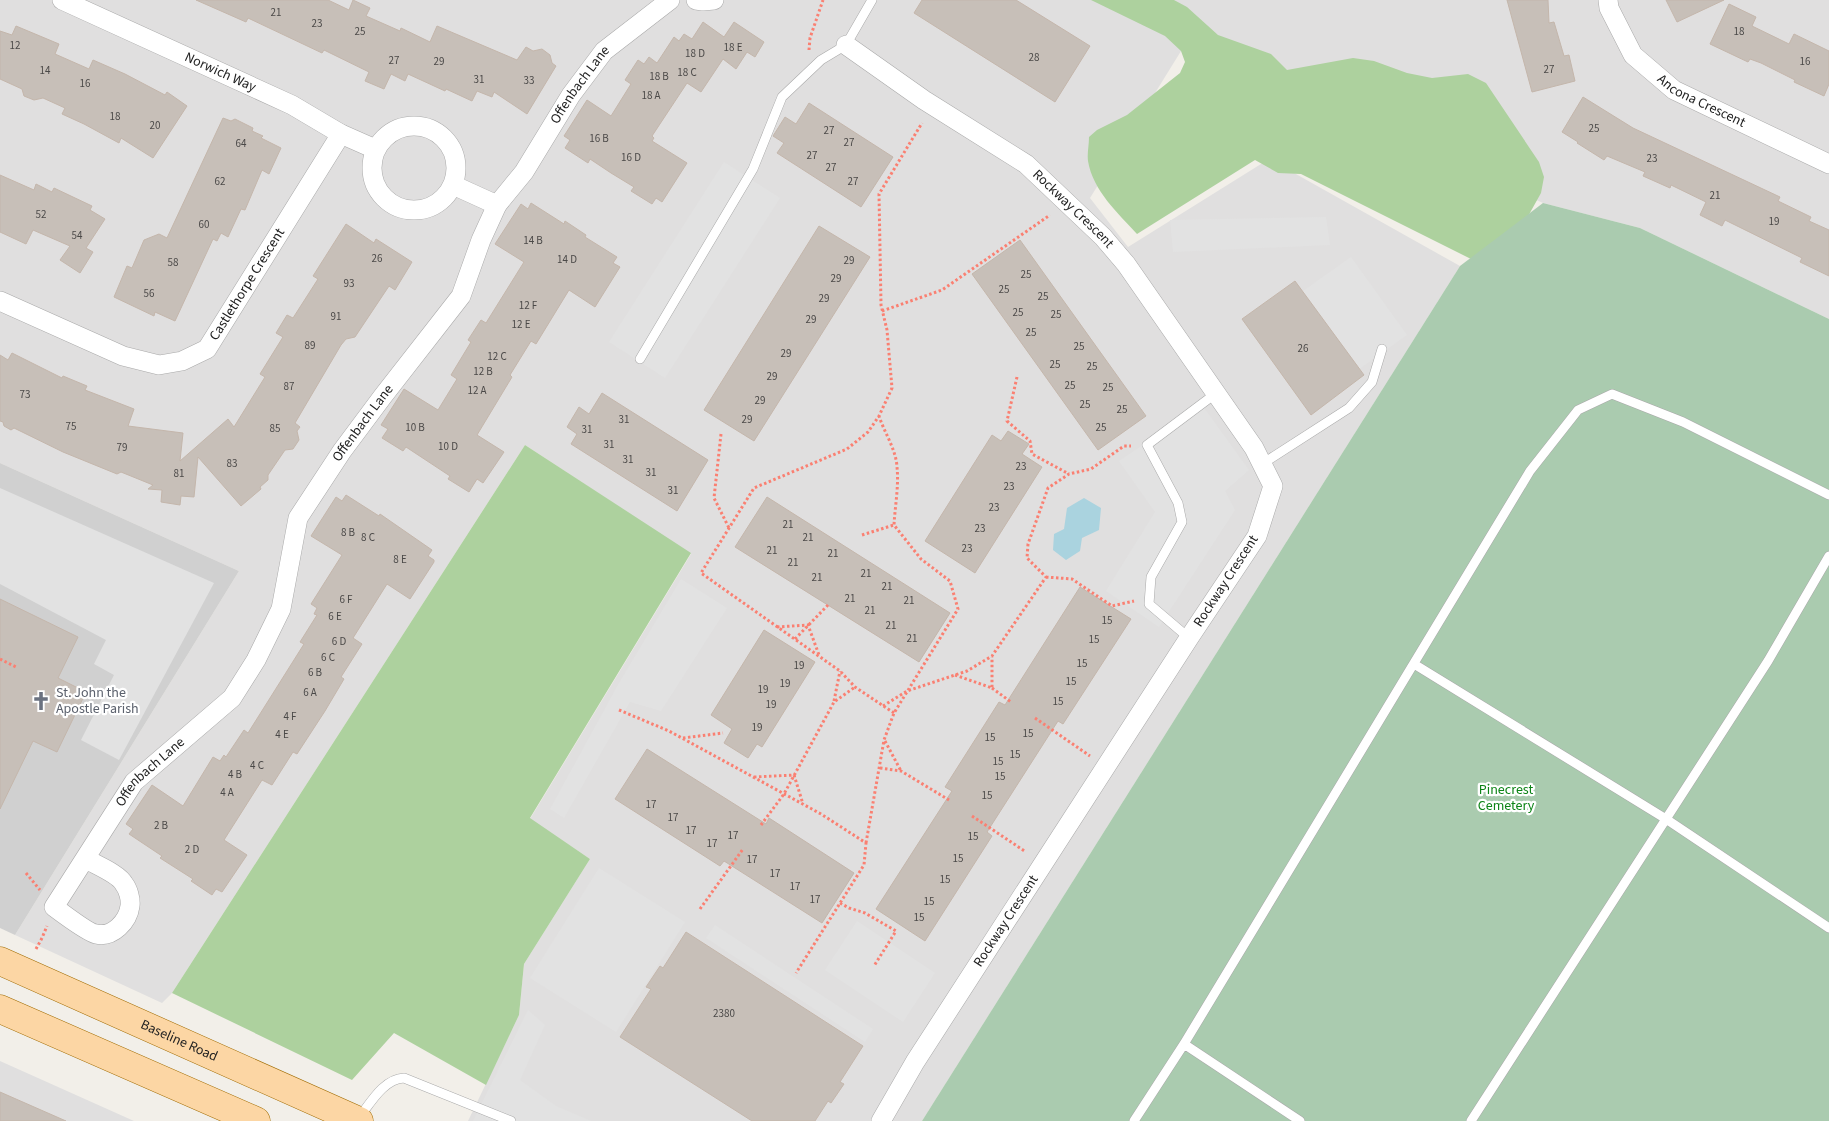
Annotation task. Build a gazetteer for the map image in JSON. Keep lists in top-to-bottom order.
{
  "streets": {
    "main road": ["Baseline Road"],
    "street": [
      "Norwich Way",
      "Offenbach Lane",
      "Ancona Crescent",
      "Rockway Crescent",
      "Castlethorpe Crescent"
    ]
  },
  "crossings": [
    ["Norwich Way", "Castlethorpe Crescent"]
  ],
  "parks": ["Pinecrest Cemetery"],
  "places": {
    "church": ["St. John the Apostle Parish"]
  },
  "house_numbers": [
    "21",
    "23",
    "25",
    "18",
    "12",
    "18 E",
    "18 D",
    "28",
    "27",
    "29",
    "16",
    "27",
    "14",
    "18 C",
    "18 B",
    "31",
    "33",
    "16",
    "18 A",
    "18",
    "20",
    "25",
    "27",
    "16 B",
    "27",
    "64",
    "27",
    "16 D",
    "23",
    "27",
    "62",
    "27",
    "21",
    "52",
    "19",
    "60",
    "54",
    "14 B",
    "26",
    "14 D",
    "29",
    "58",
    "25",
    "29",
    "93",
    "25",
    "56",
    "25",
    "29",
    "12 F",
    "25",
    "25",
    "91",
    "29",
    "12 E",
    "25",
    "89",
    "25",
    "26",
    "29",
    "12 C",
    "25",
    "25",
    "12 B",
    "29",
    "25",
    "87",
    "25",
    "12 A",
    "73",
    "29",
    "25",
    "25",
    "31",
    "29",
    "75",
    "10 B",
    "25",
    "85",
    "31",
    "31",
    "10 D",
    "79",
    "31",
    "83",
    "23",
    "31",
    "81",
    "23",
    "31",
    "23",
    "21",
    "23",
    "8 B",
    "8 C",
    "21",
    "23",
    "21",
    "21",
    "8 E",
    "21",
    "21",
    "21",
    "21",
    "21",
    "6 F",
    "21",
    "21",
    "6 E",
    "15",
    "21",
    "21",
    "15",
    "6 D",
    "6 C",
    "15",
    "19",
    "6 B",
    "15",
    "19",
    "19",
    "6 A",
    "15",
    "19",
    "4 F",
    "19",
    "15",
    "4 E",
    "15",
    "15",
    "15",
    "4 C",
    "4 B",
    "15",
    "4 A",
    "15",
    "17",
    "17",
    "2 B",
    "17",
    "17",
    "15",
    "17",
    "2 D",
    "15",
    "17",
    "17",
    "15",
    "17",
    "17",
    "15",
    "15",
    "2380"
  ]
}
